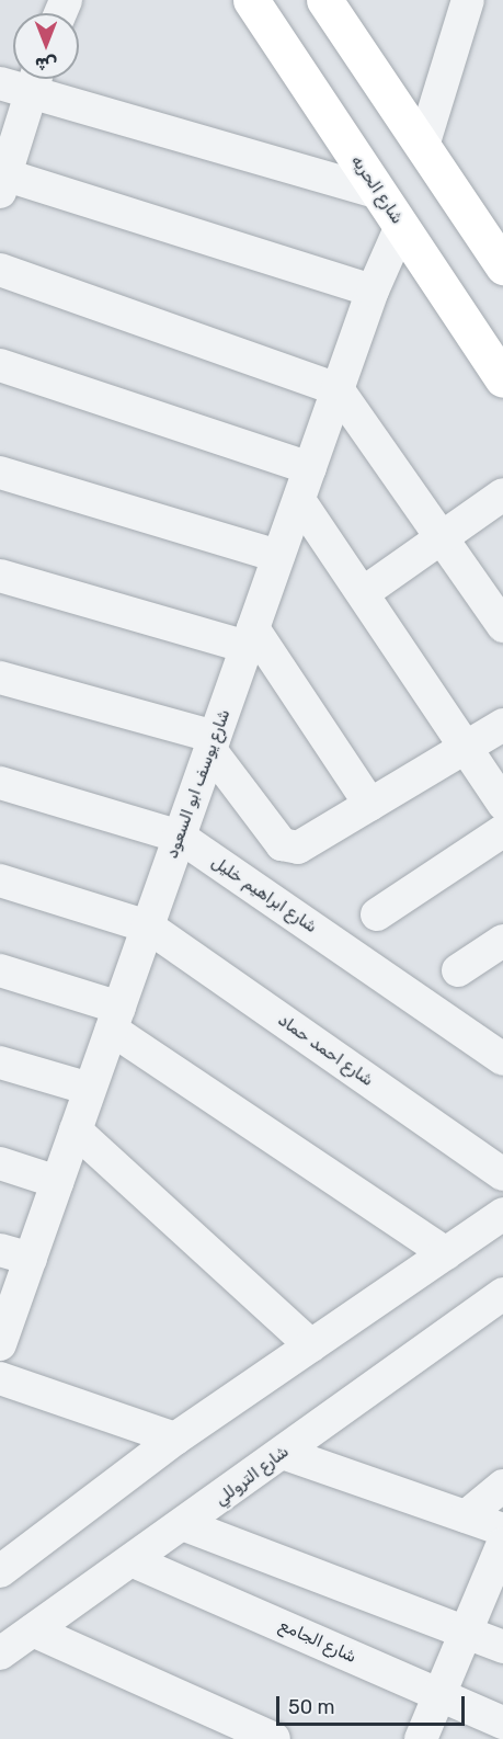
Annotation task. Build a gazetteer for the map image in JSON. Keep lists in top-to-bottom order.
{
  "streets": {
    "main road": ["شارع الحريه"],
    "street": [
      "شارع يوسف ابو السعود",
      "شارع ابراهيم خليل",
      "شارع احمد حماد",
      "شارع التروللي",
      "شارع الجامع"
    ]
  },
  "crossings": [
    ["شارع الحريه", "شارع يوسف ابو السعود"],
    ["شارع يوسف ابو السعود", "شارع ابراهيم خليل"],
    ["شارع يوسف ابو السعود", "شارع احمد حماد"],
    ["شارع التروللي", "شارع الجامع"]
  ],
  "scale_bar": "50 m",
  "north": "bottom"
}
